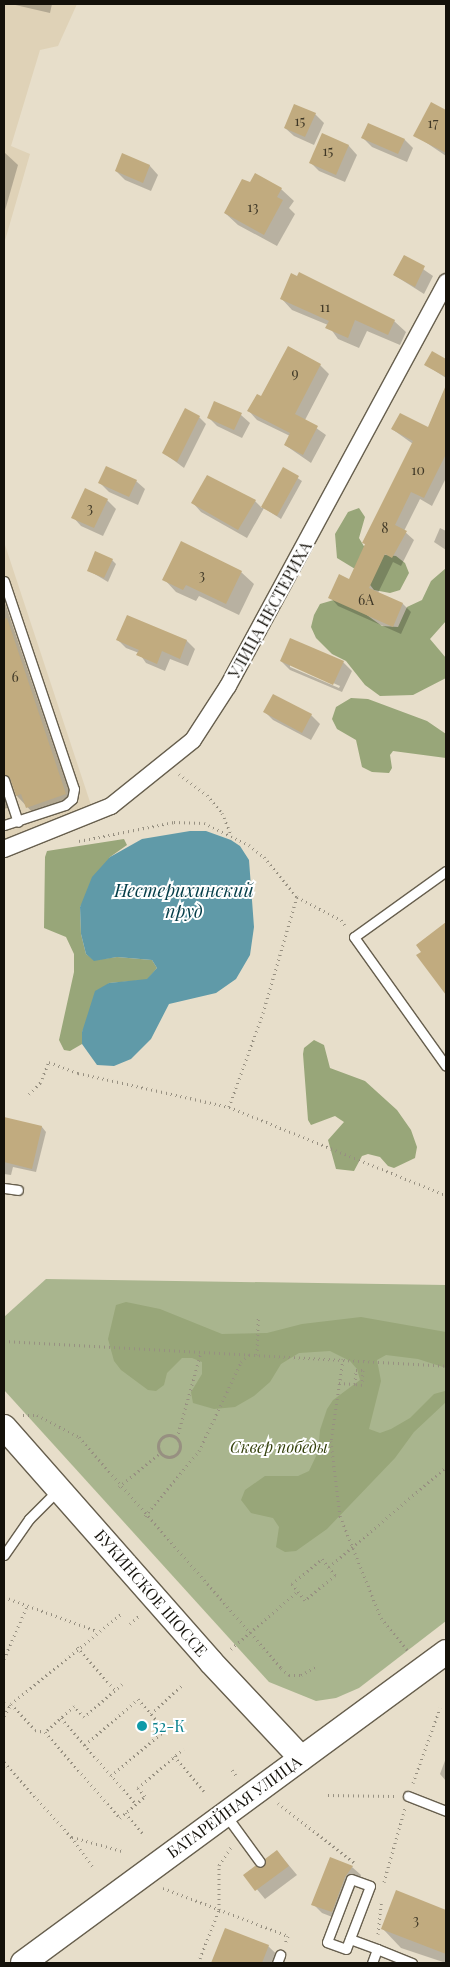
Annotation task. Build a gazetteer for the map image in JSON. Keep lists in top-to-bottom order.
{
  "streets": {
    "main road": ["БУКИНСКОЕ ШОССЕ", "БАТАРЕЙНАЯ УЛИЦА"],
    "street": ["УЛИЦА НЕСТЕРИХА"]
  },
  "crossings": [
    ["БУКИНСКОЕ ШОССЕ", "БАТАРЕЙНАЯ УЛИЦА"]
  ],
  "water": ["Нестерихинский пруд"],
  "parks": ["Сквер победы"],
  "places": ["52-К"],
  "house_numbers": [
    "15",
    "17",
    "15",
    "13",
    "11",
    "9",
    "10",
    "3",
    "8",
    "3",
    "6А",
    "6",
    "3"
  ]
}
